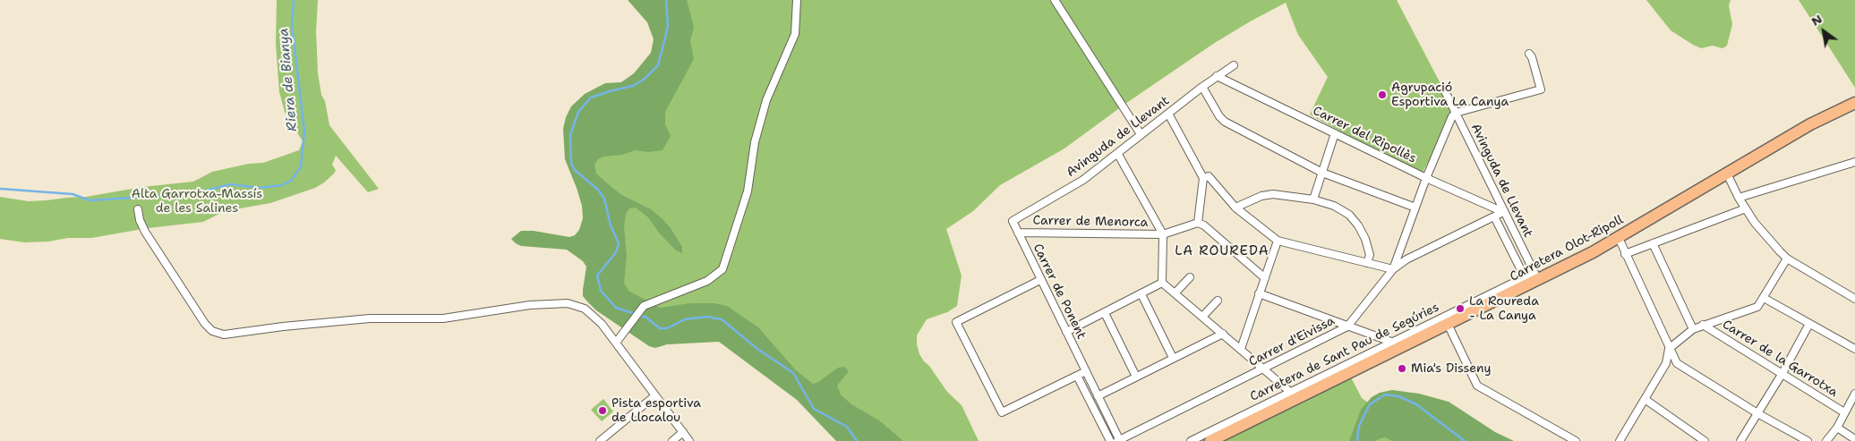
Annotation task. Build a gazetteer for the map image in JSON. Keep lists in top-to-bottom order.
{
  "streets": {
    "main road": ["Carretera Olot-Ripoll"],
    "street": [
      "Carrer del Ripollès",
      "Avinguda de Llevant",
      "Carrer de Menorca",
      "Carrer de Ponent",
      "Carrer d'Eivissa",
      "Carretera de Sant Pau de Segúries",
      "Carrer de la Garrotxa"
    ]
  },
  "crossings": [
    ["Carrer del Ripollès", "Avinguda de Llevant"],
    ["Carrer del Ripollès", "Carrer d'Eivissa"],
    ["Avinguda de Llevant", "Carretera Olot-Ripoll"],
    ["Avinguda de Llevant", "Carrer de Ponent"],
    ["Avinguda de Llevant", "Carrer d'Eivissa"],
    ["Avinguda de Llevant", "Carretera de Sant Pau de Segúries"],
    ["Carrer de Menorca", "Carrer de Ponent"],
    ["Carretera Olot-Ripoll", "Carretera de Sant Pau de Segúries"],
    ["Carrer de Ponent", "Carrer d'Eivissa"]
  ],
  "districts": ["LA ROUREDA"],
  "water": ["Riera de Bianya"],
  "parks": ["Alta Garrotxa-Massís de les Salines"],
  "places": [
    "Agrupació Esportiva La Canya",
    "La Roureda - La Canya",
    "Mia's Disseny",
    "Pista esportiva de Llocalou"
  ],
  "north": "top left"
}
